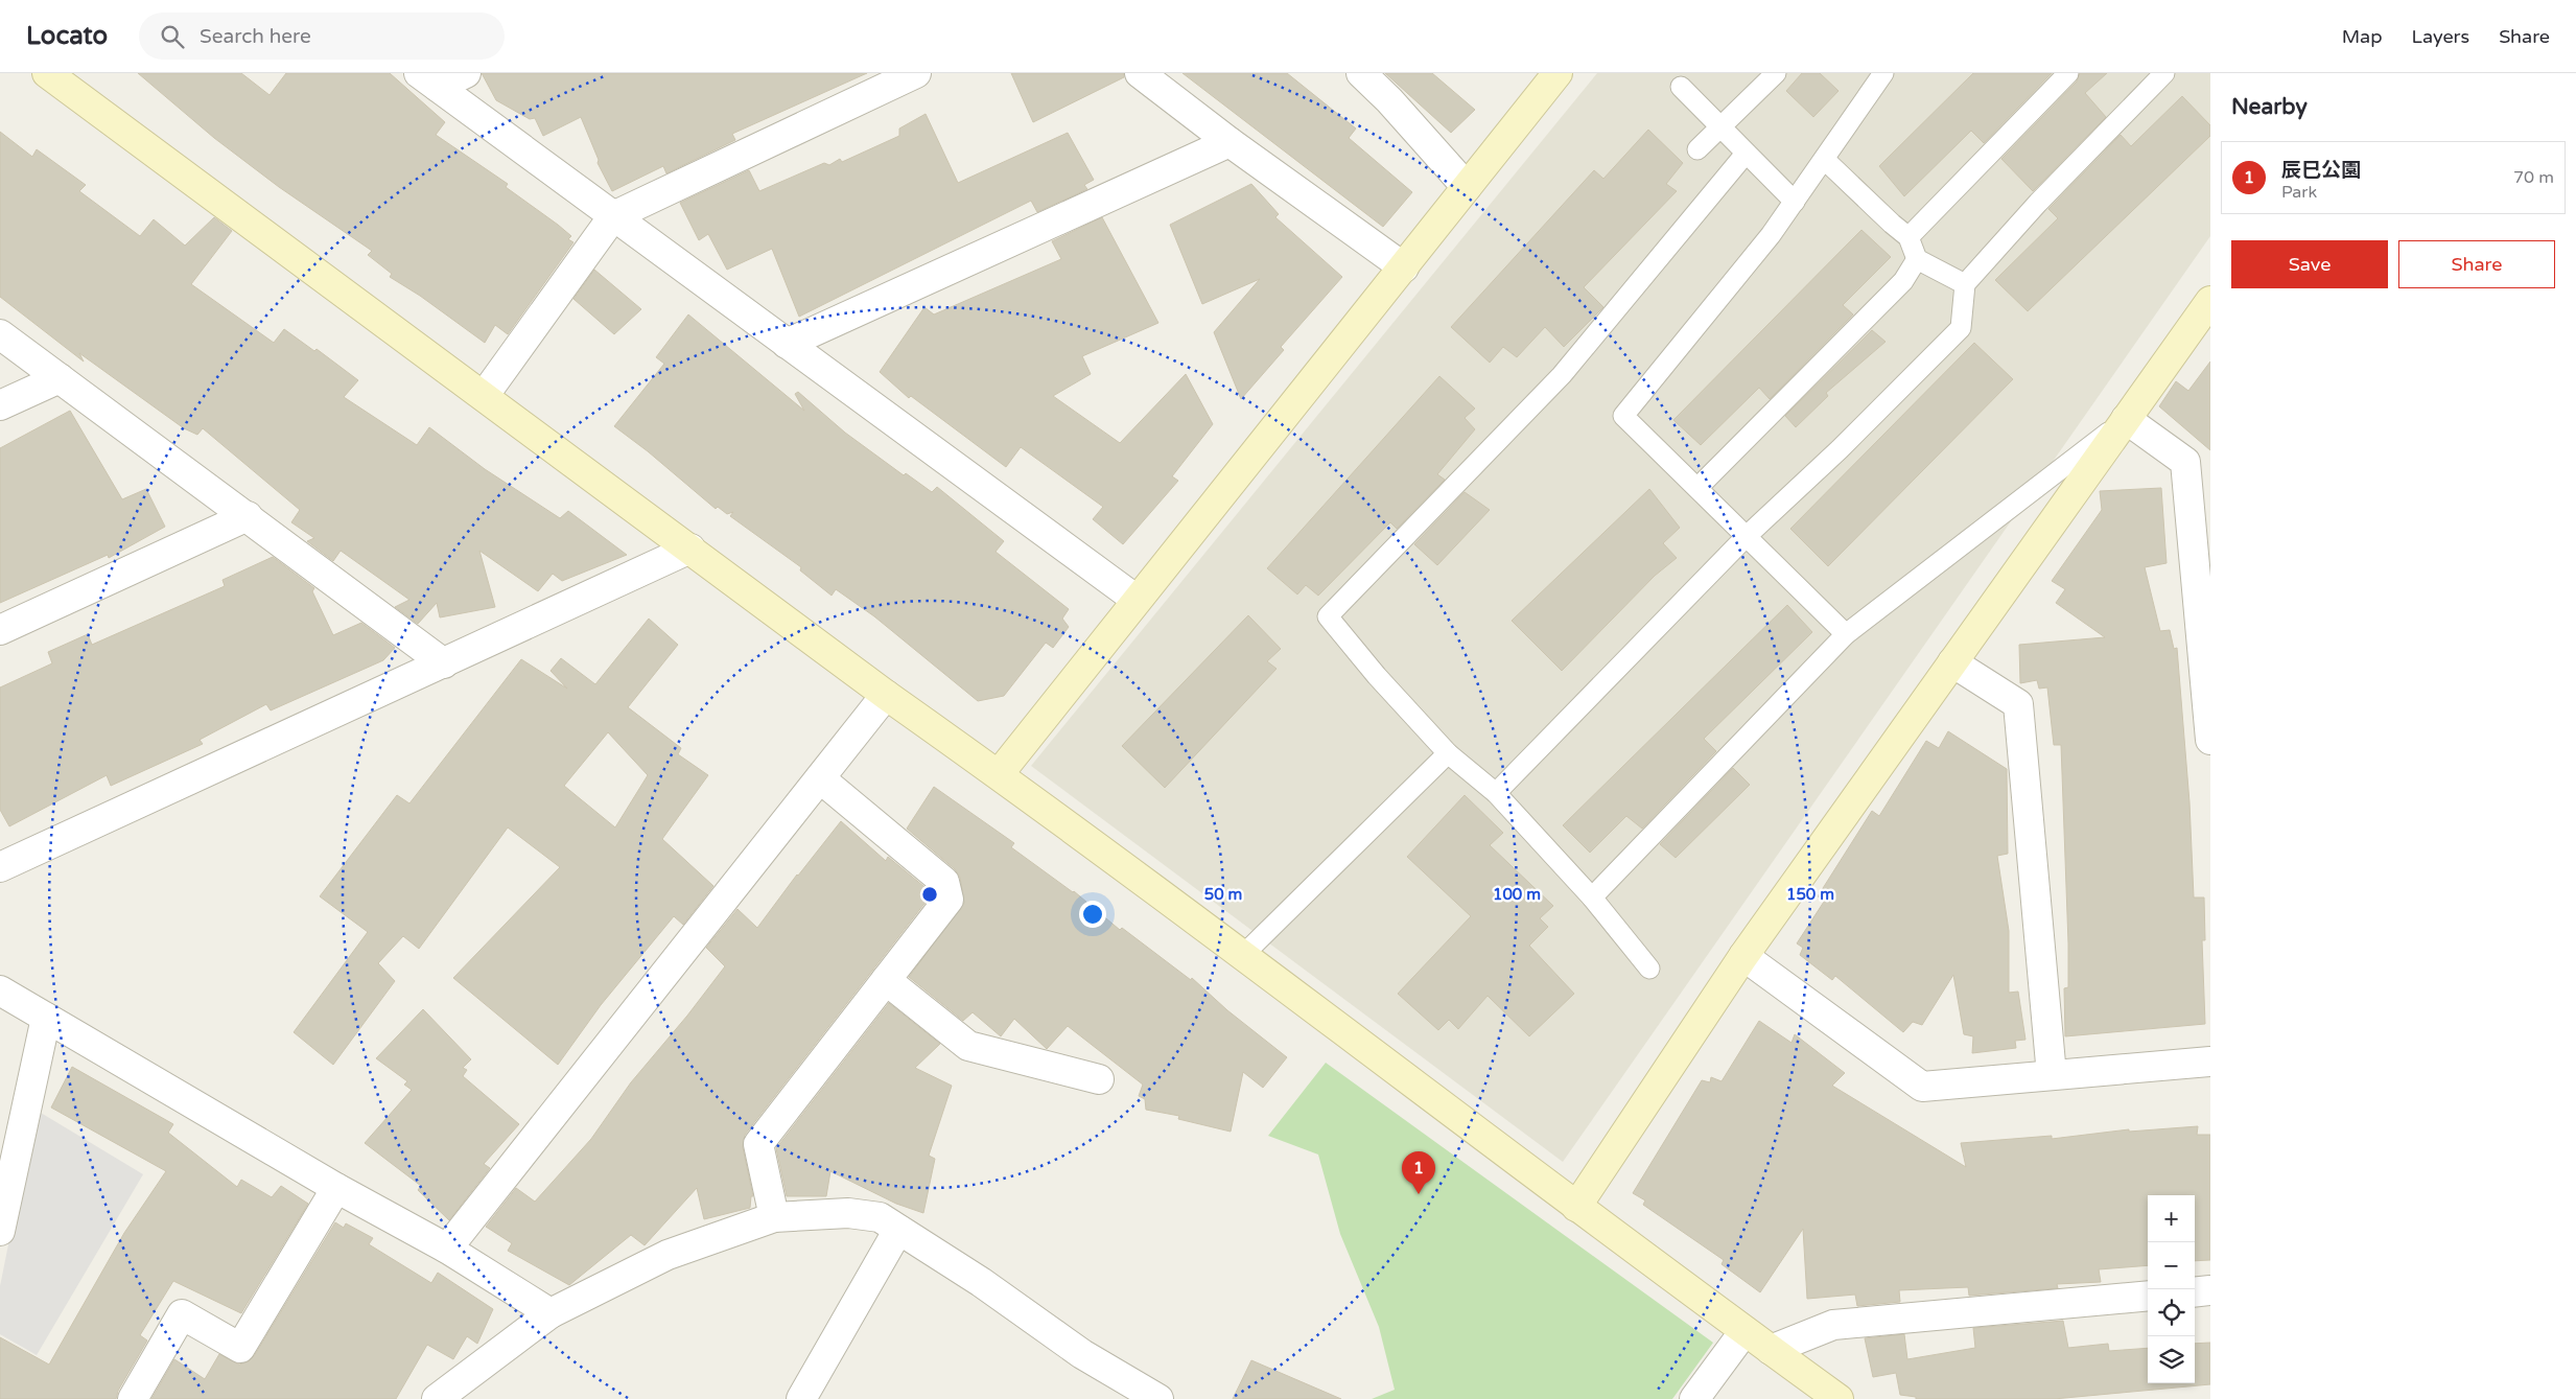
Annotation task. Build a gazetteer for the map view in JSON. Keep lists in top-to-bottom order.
{
  "page": {
    "header": "Locato",
    "search": "Search here",
    "nav": ["Map", "Layers", "Share"],
    "heading": "Nearby",
    "list": [
      {
        "mark": "1",
        "name": "辰巳公園",
        "note": "Park",
        "value": "70 m"
      }
    ],
    "buttons": ["Save", "Share"],
    "pins": "1",
    "map_buttons": ["+", "−"]
  },
  "rings": ["50 m", "100 m", "150 m"]
}
